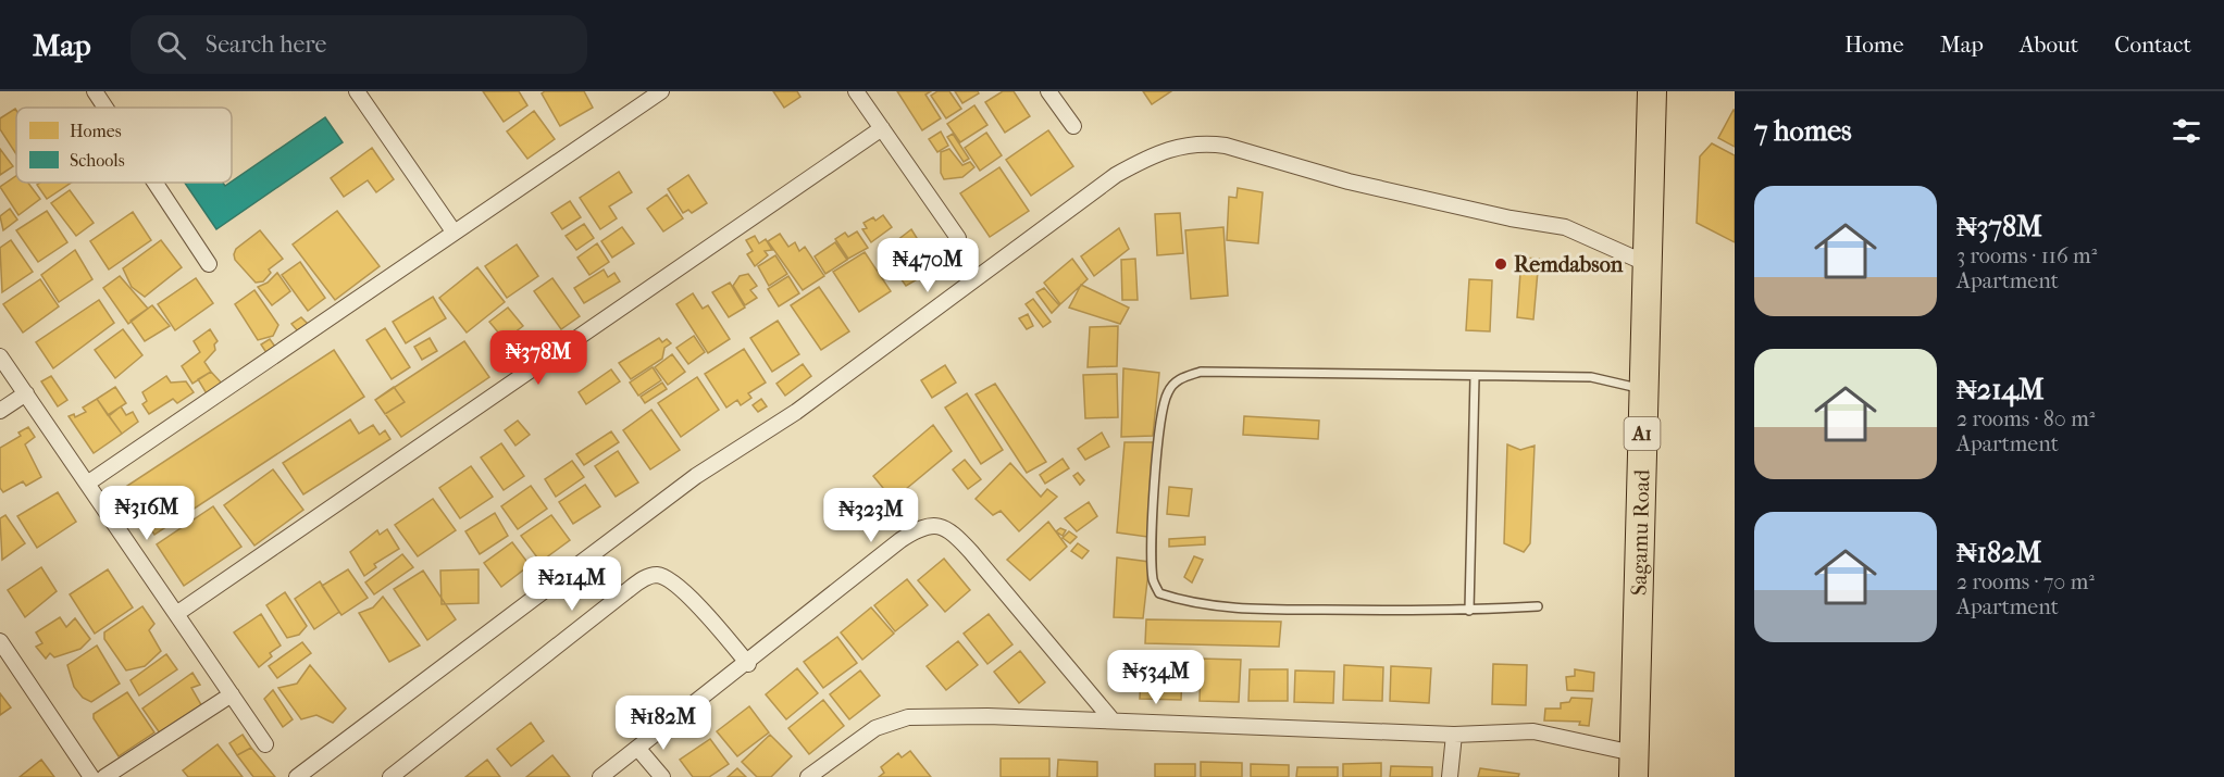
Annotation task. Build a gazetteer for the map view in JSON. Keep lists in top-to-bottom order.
{
  "streets": {
    "highway": ["A1", "Sagamu Road"]
  },
  "places": ["Remdabson"],
  "legend": ["Homes", "Schools"],
  "page": {
    "header": "Map",
    "search": "Search here",
    "nav": [
      "Home",
      "Map",
      "About",
      "Contact"
    ],
    "heading": "7 homes",
    "list": [
      {
        "name": "₦378M",
        "note": "3 rooms · 116 m² · Apartment"
      },
      {
        "name": "₦214M",
        "note": "2 rooms · 80 m² · Apartment"
      },
      {
        "name": "₦182M",
        "note": "2 rooms · 70 m² · Apartment"
      }
    ],
    "price": [
      "₦470M",
      "₦378M",
      "₦316M",
      "₦323M",
      "₦214M",
      "₦534M",
      "₦182M"
    ]
  }
}
